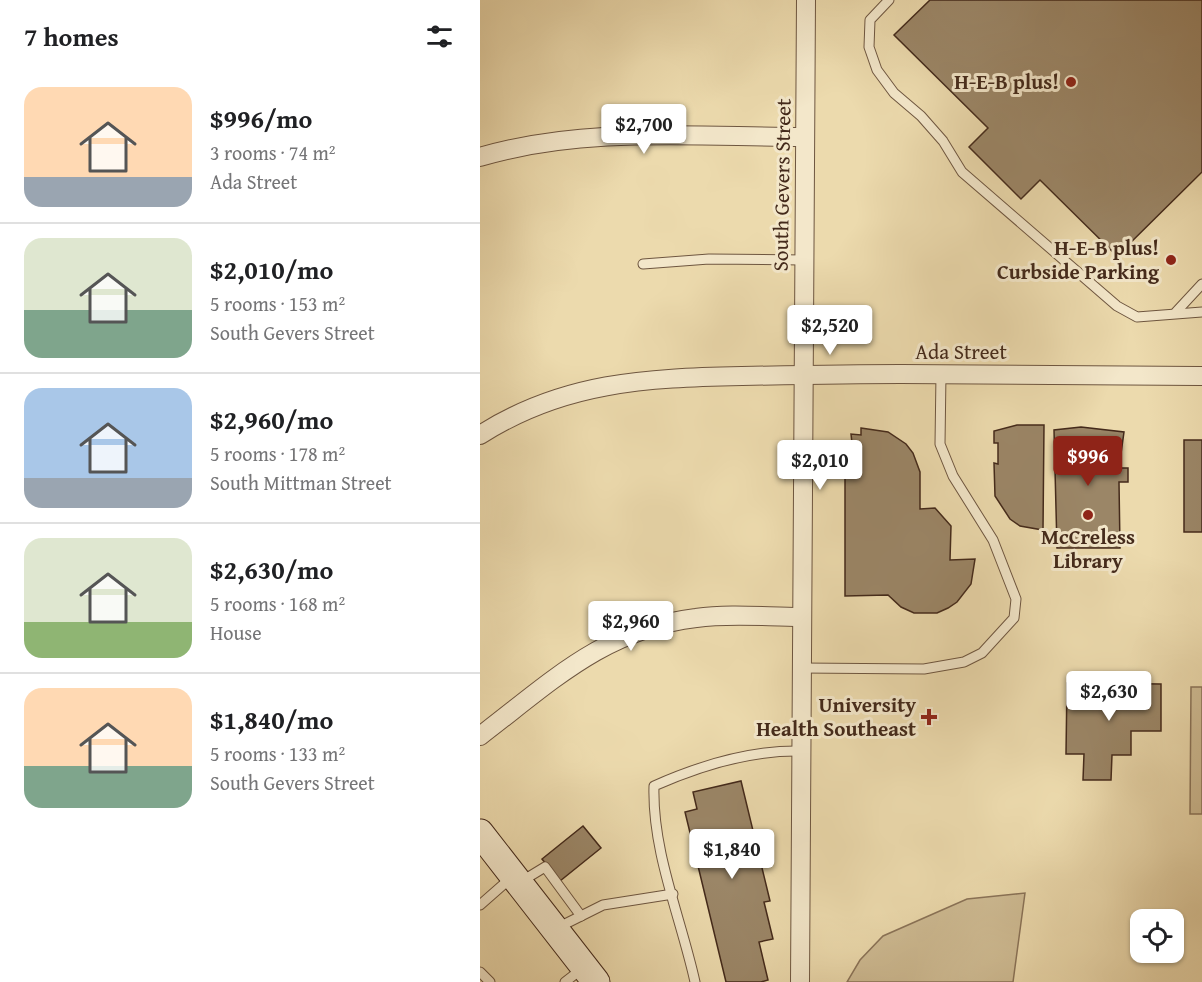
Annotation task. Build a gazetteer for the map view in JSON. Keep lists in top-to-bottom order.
{
  "streets": {
    "street": ["South Gevers Street", "Ada Street"]
  },
  "crossings": [
    ["South Gevers Street", "Ada Street"]
  ],
  "places": {
    "other": ["H-E-B plus!", "H-E-B plus! Curbside Parking", "McCreless Library"],
    "health": ["University Health Southeast"]
  },
  "page": {
    "heading": "7 homes",
    "list": [
      {
        "name": "$996/mo",
        "note": "3 rooms · 74 m² · Ada Street"
      },
      {
        "name": "$2,010/mo",
        "note": "5 rooms · 153 m² · South Gevers Street"
      },
      {
        "name": "$2,960/mo",
        "note": "5 rooms · 178 m² · South Mittman Street"
      },
      {
        "name": "$2,630/mo",
        "note": "5 rooms · 168 m² · House"
      },
      {
        "name": "$1,840/mo",
        "note": "5 rooms · 133 m² · South Gevers Street"
      }
    ],
    "price": [
      "$2,700",
      "$2,520",
      "$996",
      "$2,010",
      "$2,960",
      "$2,630",
      "$1,840"
    ]
  }
}
